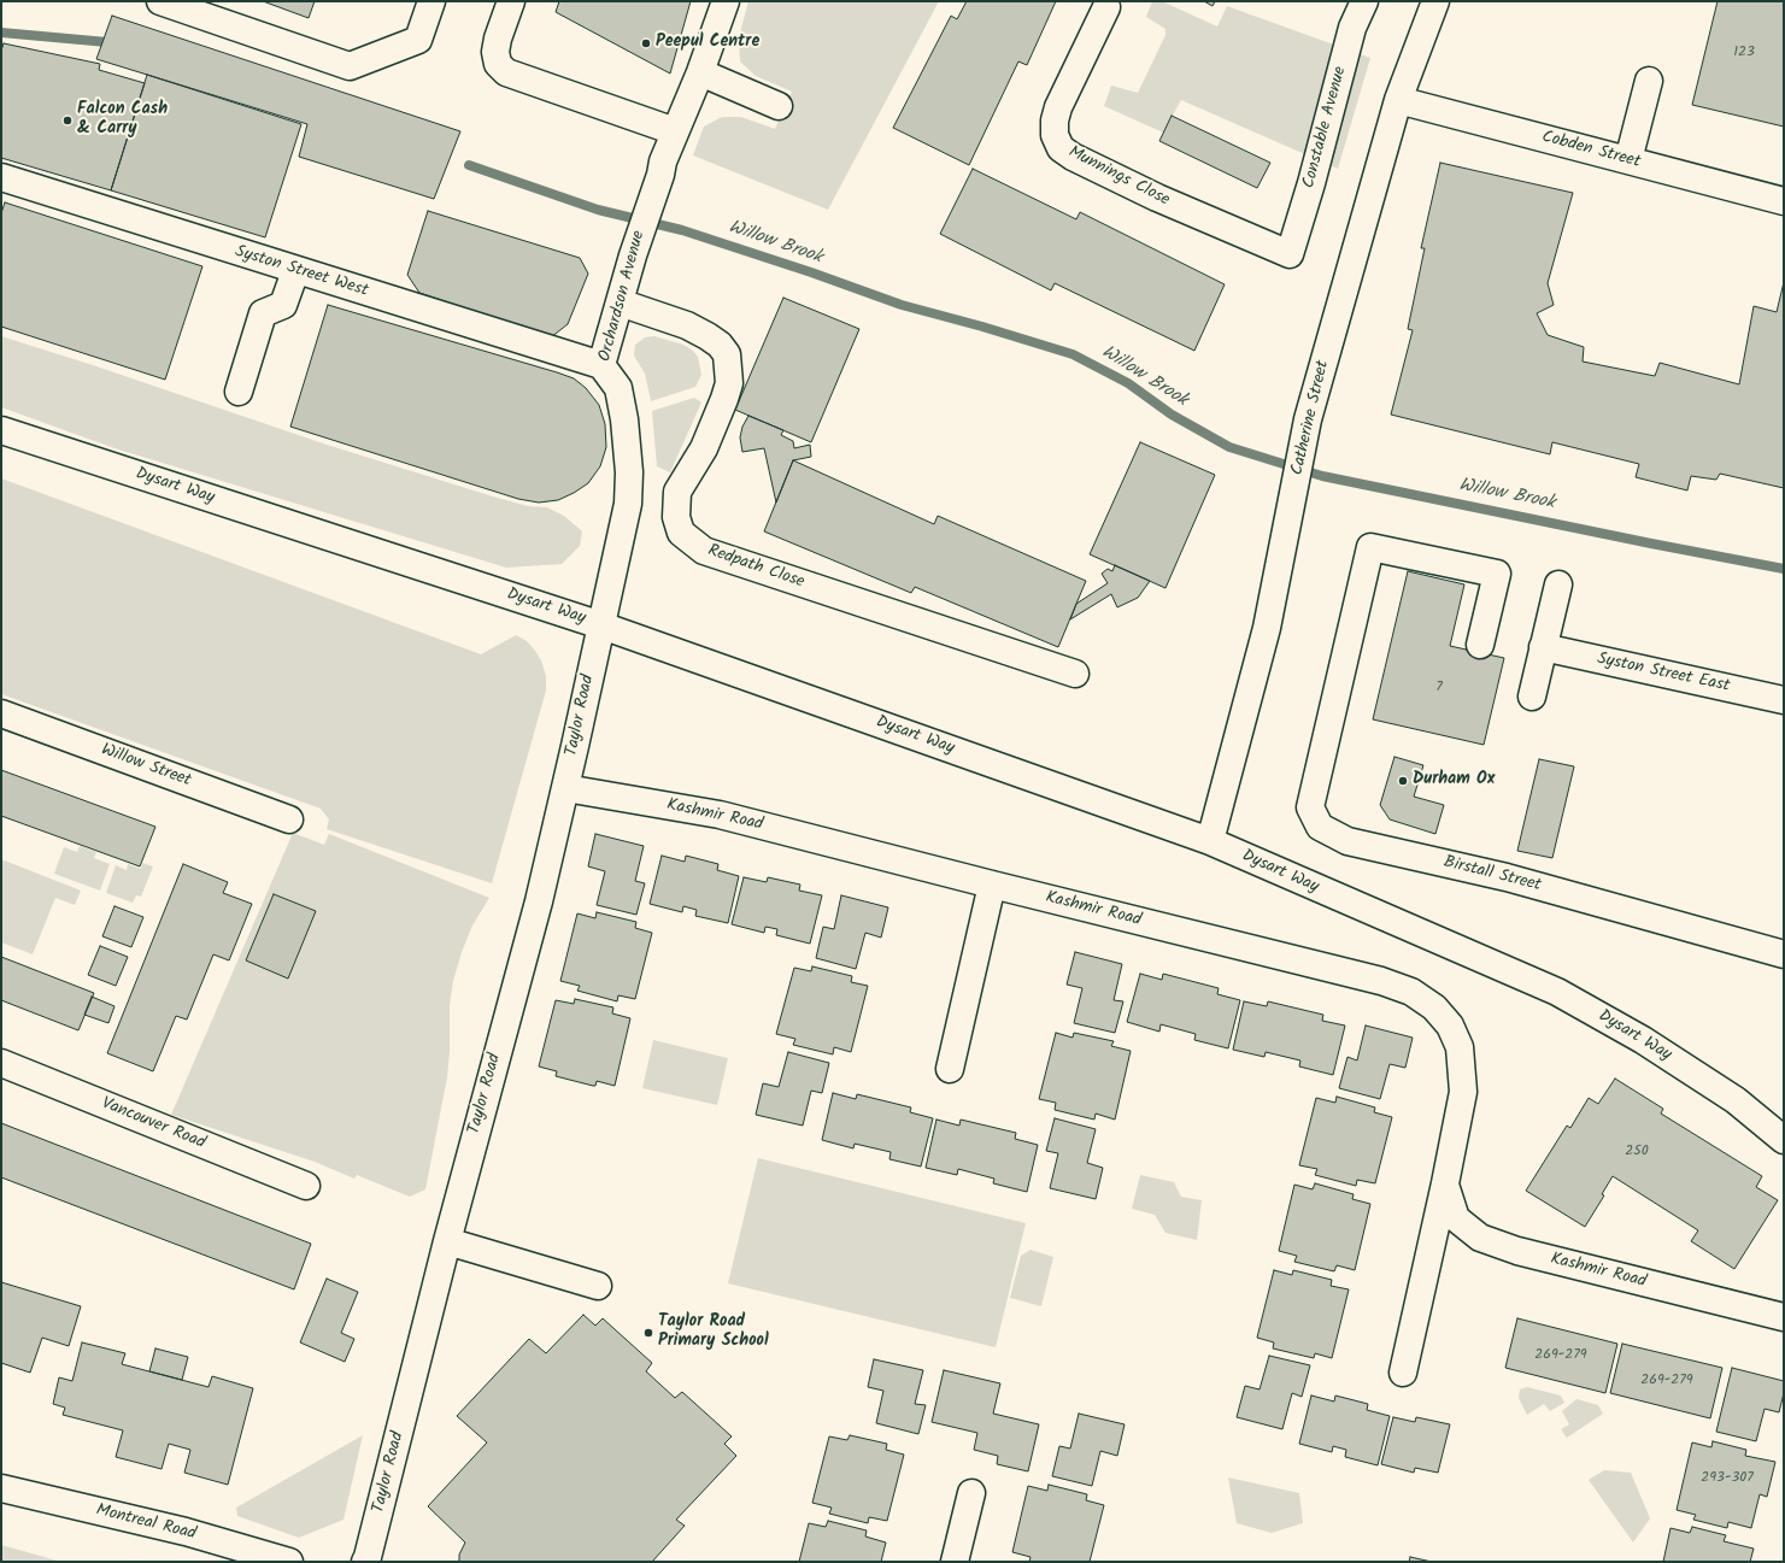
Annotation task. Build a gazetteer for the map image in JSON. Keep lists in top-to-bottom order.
{
  "streets": {
    "street": [
      "Constable Avenue",
      "Cobden Street",
      "Munnings Close",
      "Syston Street West",
      "Orchardson Avenue",
      "Catherine Street",
      "Dysart Way",
      "Redpath Close",
      "Syston Street East",
      "Taylor Road",
      "Willow Street",
      "Kashmir Road",
      "Birstall Street",
      "Vancouver Road",
      "Montreal Road"
    ]
  },
  "crossings": [
    ["Constable Avenue", "Munnings Close"],
    ["Cobden Street", "Catherine Street"],
    ["Syston Street West", "Orchardson Avenue"],
    ["Orchardson Avenue", "Dysart Way"],
    ["Orchardson Avenue", "Redpath Close"],
    ["Orchardson Avenue", "Taylor Road"],
    ["Catherine Street", "Dysart Way"],
    ["Dysart Way", "Taylor Road"],
    ["Taylor Road", "Kashmir Road"]
  ],
  "water": ["Willow Brook"],
  "places": [
    "Peepul Centre",
    "Falcon Cash & Carry",
    "Durham Ox",
    "Taylor Road Primary School"
  ],
  "house_numbers": [
    "123",
    "7",
    "250",
    "269-279",
    "269-279",
    "293-307"
  ]
}
